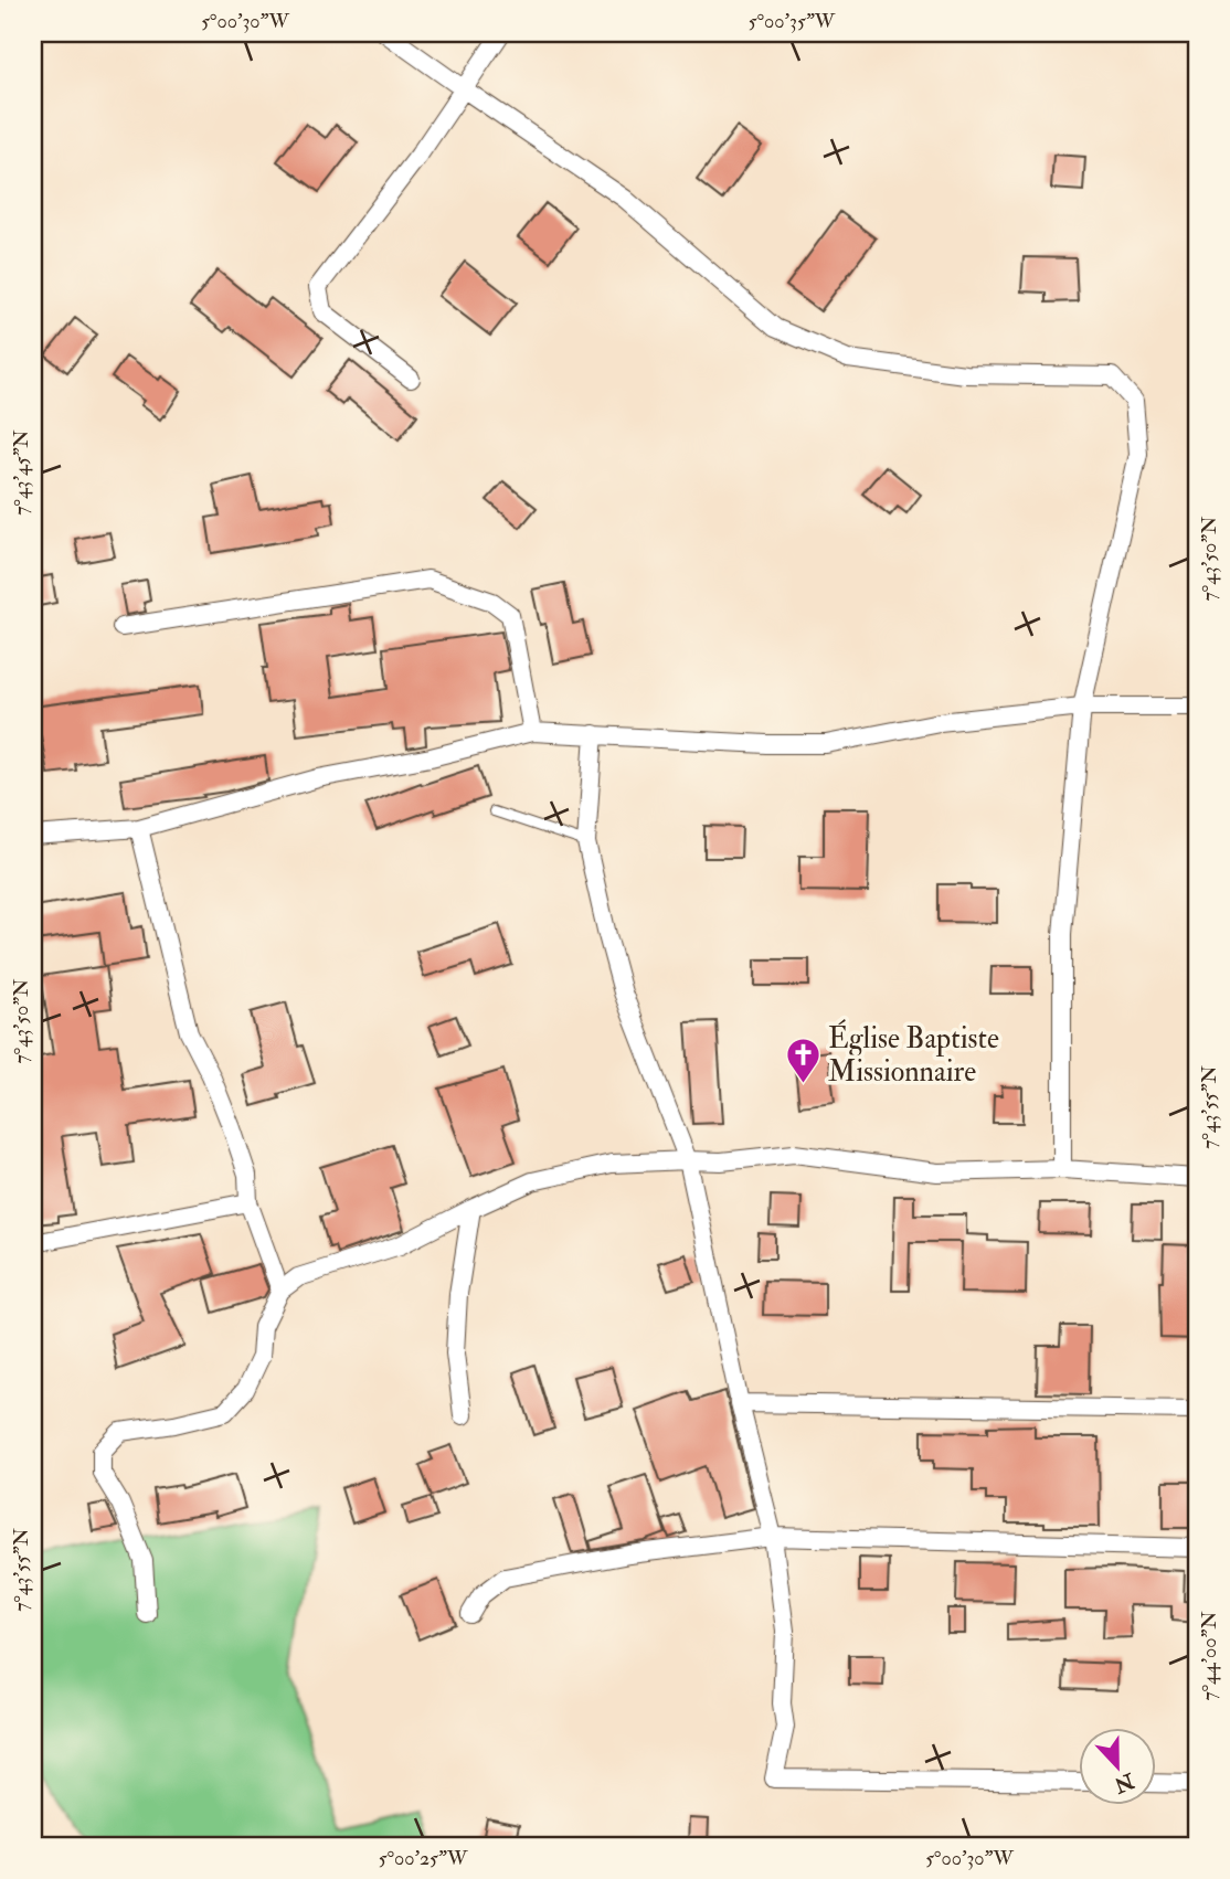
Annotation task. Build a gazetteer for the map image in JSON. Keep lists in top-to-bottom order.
{
  "places": {
    "church": ["Église Baptiste Missionnaire"]
  },
  "north": "bottom",
  "coordinates": [
    "5°00'30\"W",
    "5°00'35\"W",
    "7°43'45\"N",
    "7°43'50\"N",
    "7°43'55\"N",
    "7°44'00\"N",
    "5°00'25\"W"
  ]
}
